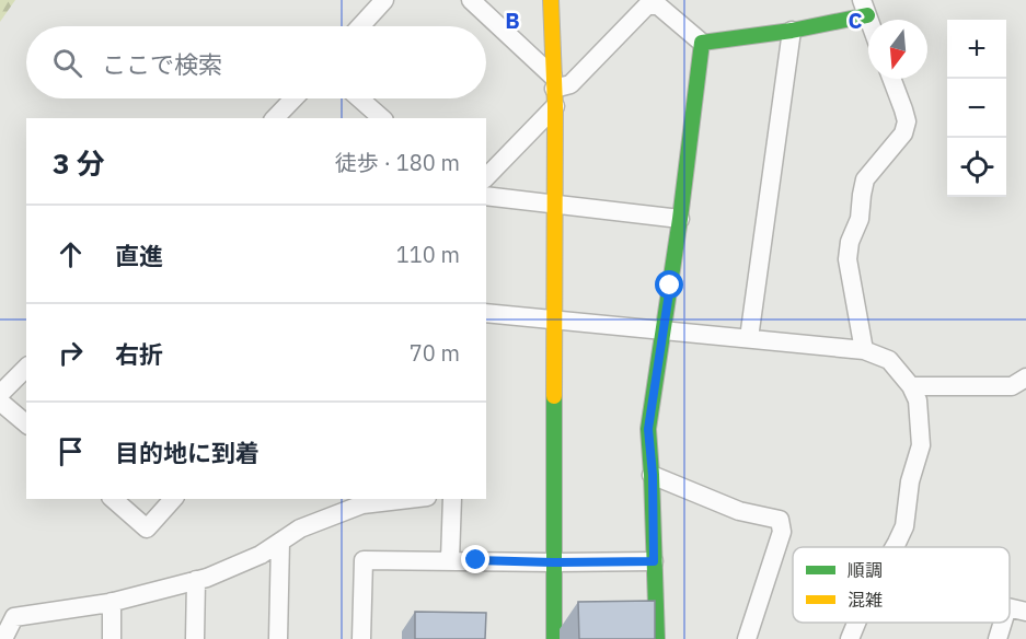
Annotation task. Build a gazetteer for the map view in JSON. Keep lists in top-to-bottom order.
{
  "legend": ["順調", "混雑"],
  "north": "bottom",
  "page": {
    "map_buttons": ["+", "−"],
    "search": "ここで検索",
    "heading": ["3 分", "徒歩 · 180 m"],
    "list": [
      ["直進", "110 m"],
      ["右折", "70 m"],
      "目的地に到着"
    ]
  },
  "grid": {
    "columns": ["B", "C"]
  }
}
